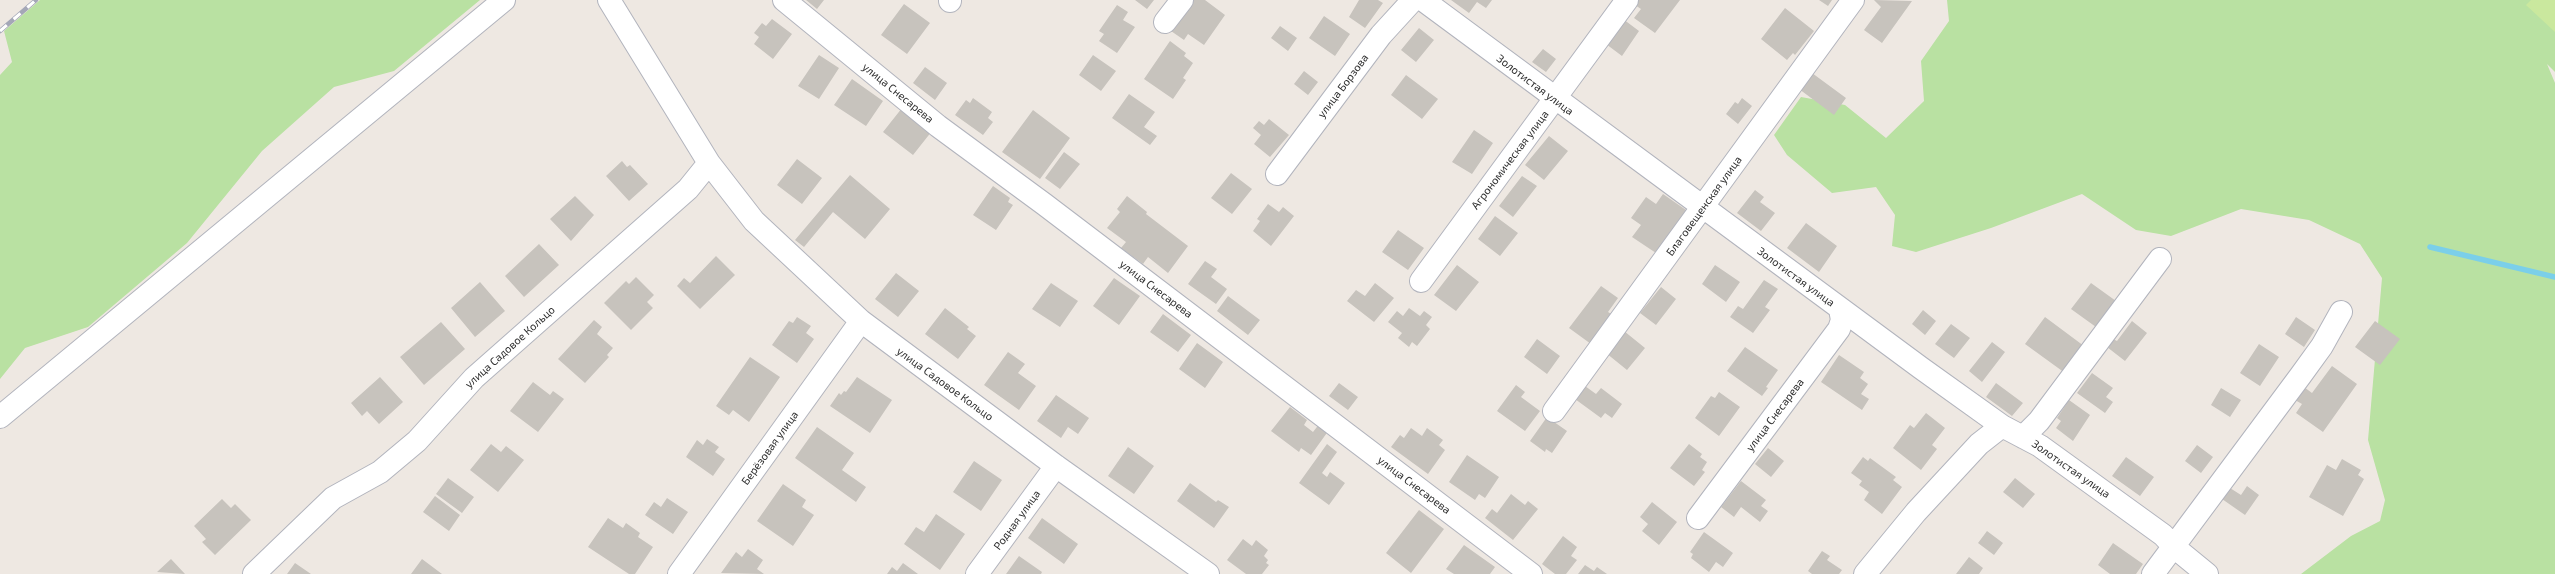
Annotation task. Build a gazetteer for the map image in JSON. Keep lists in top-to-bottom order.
{
  "streets": {
    "street": [
      "Золотистая улица",
      "улица Борзова",
      "улица Снесарева",
      "Агрономическая улица",
      "Благовещенская улица",
      "улица Садовое Кольцо",
      "Берёзовая улица",
      "Родная улица"
    ]
  },
  "crossings": [
    ["Золотистая улица", "улица Снесарева"],
    ["Золотистая улица", "Агрономическая улица"],
    ["Золотистая улица", "Благовещенская улица"],
    ["улица Садовое Кольцо", "Берёзовая улица"],
    ["улица Садовое Кольцо", "Родная улица"]
  ]
}
